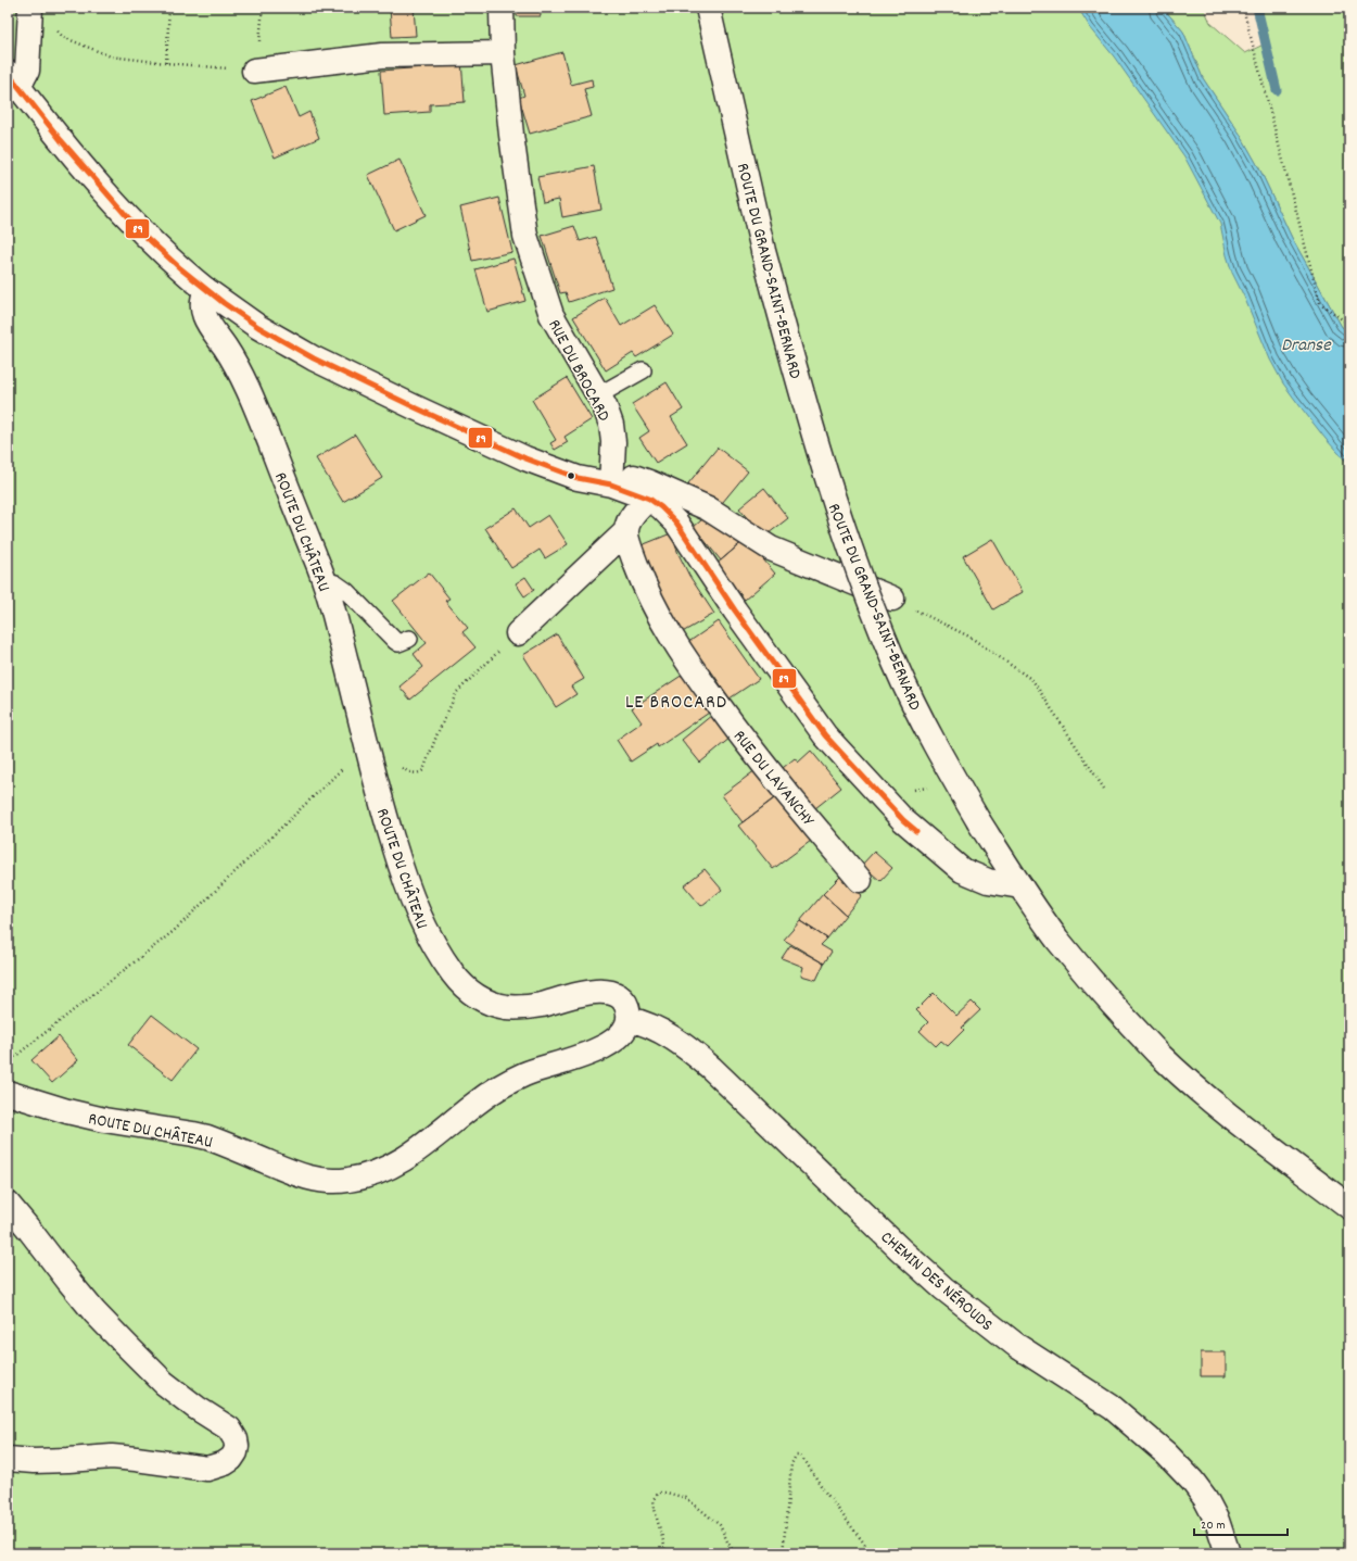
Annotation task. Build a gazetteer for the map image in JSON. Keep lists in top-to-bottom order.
{
  "streets": {
    "street": [
      "ROUTE DU GRAND-SAINT-BERNARD",
      "RUE DU BROCARD",
      "ROUTE DU CHÂTEAU",
      "RUE DU LAVANCHY",
      "CHEMIN DES NÉROUDS"
    ]
  },
  "crossings": [
    ["ROUTE DU CHÂTEAU", "CHEMIN DES NÉROUDS"]
  ],
  "districts": ["LE BROCARD"],
  "water": ["Dranse"],
  "lines": ["transit line 89"],
  "scale_bar": "20 m"
}
